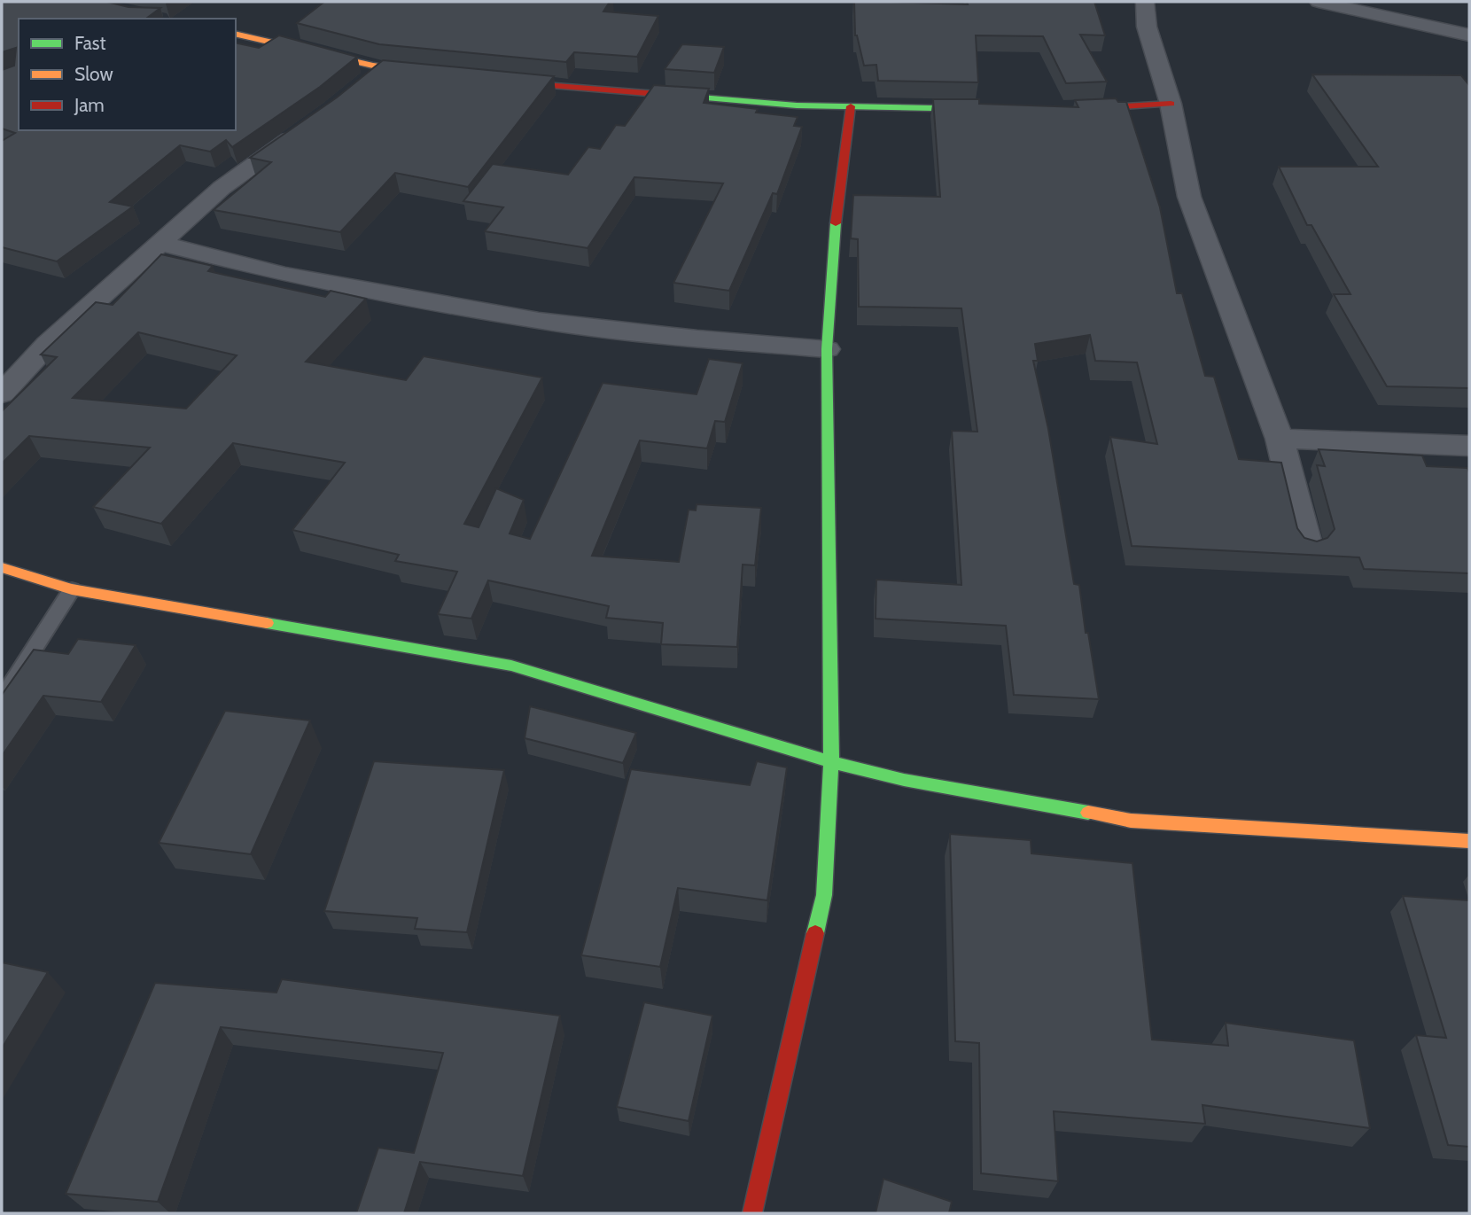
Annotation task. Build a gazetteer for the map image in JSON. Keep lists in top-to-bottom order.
{
  "legend": ["Fast", "Slow", "Jam"]
}
